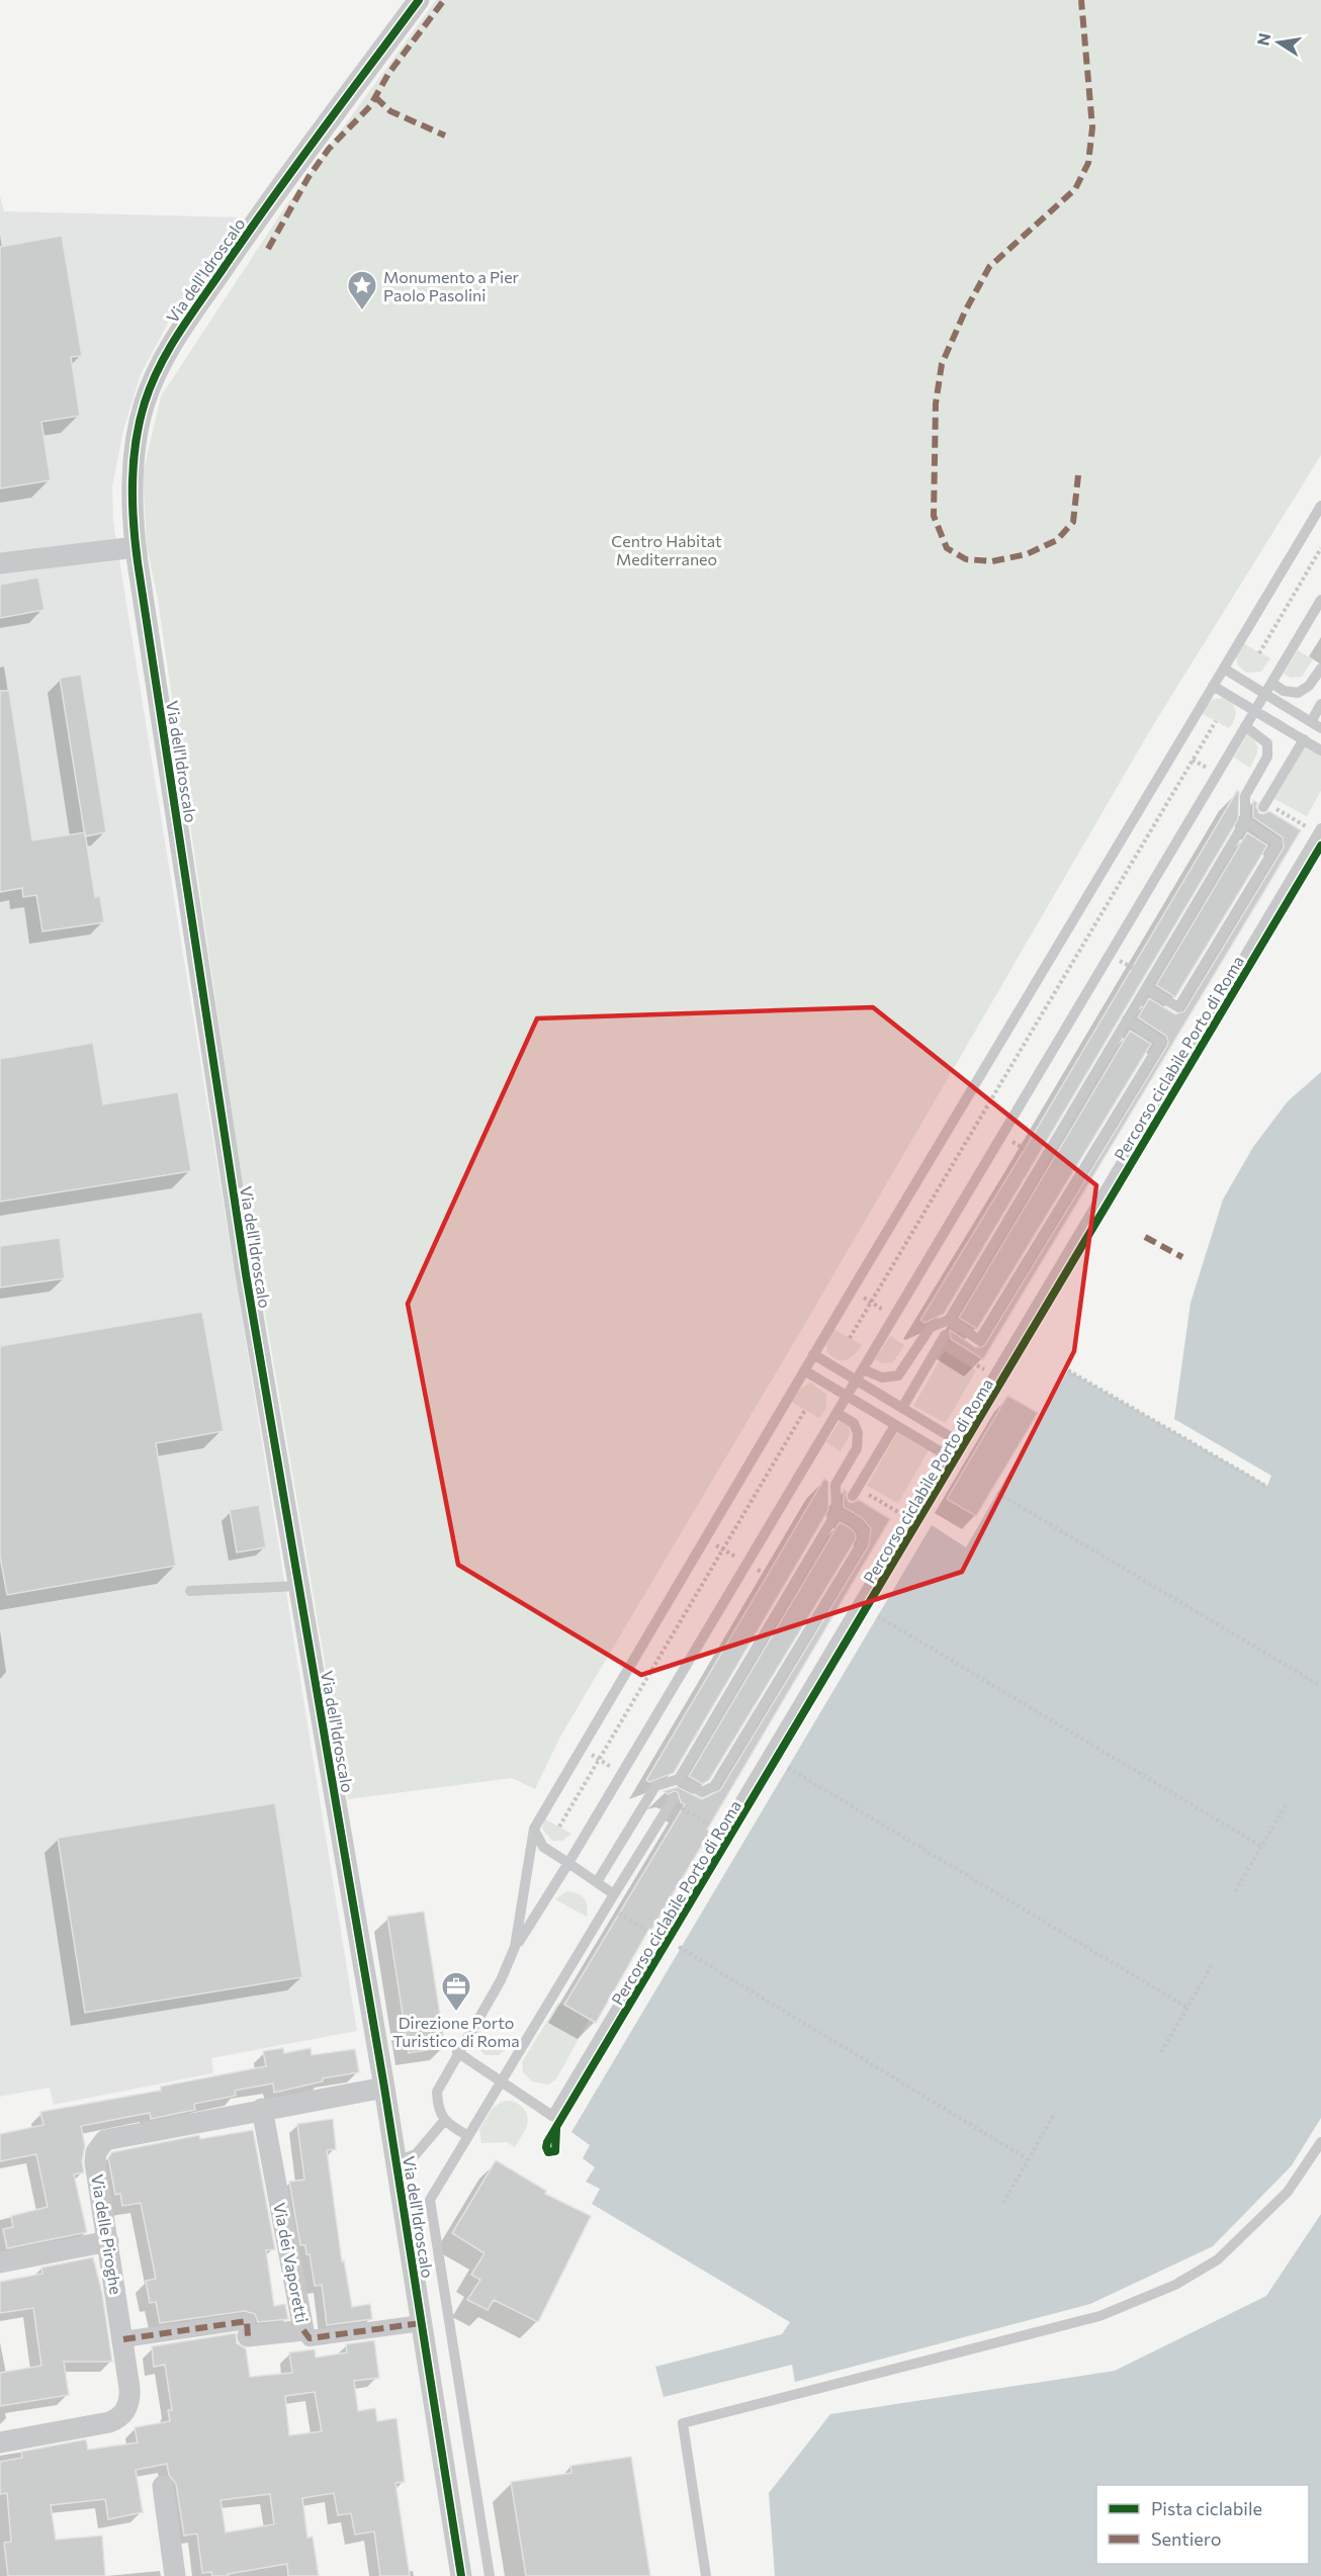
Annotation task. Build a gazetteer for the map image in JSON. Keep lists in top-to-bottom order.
{
  "streets": {
    "street": ["Via dell'Idroscalo", "Via delle Piroghe", "Via dei Vaporetti"],
    "cycle path": ["Percorso ciclabile Porto di Roma"]
  },
  "crossings": [
    ["Via dell'Idroscalo", "Via delle Piroghe"],
    ["Via delle Piroghe", "Via dei Vaporetti"]
  ],
  "parks": ["Centro Habitat Mediterraneo"],
  "places": {
    "place": ["Monumento a Pier Paolo Pasolini"],
    "office": ["Direzione Porto Turistico di Roma"]
  },
  "legend": ["Pista ciclabile", "Sentiero"],
  "north": "left"
}
